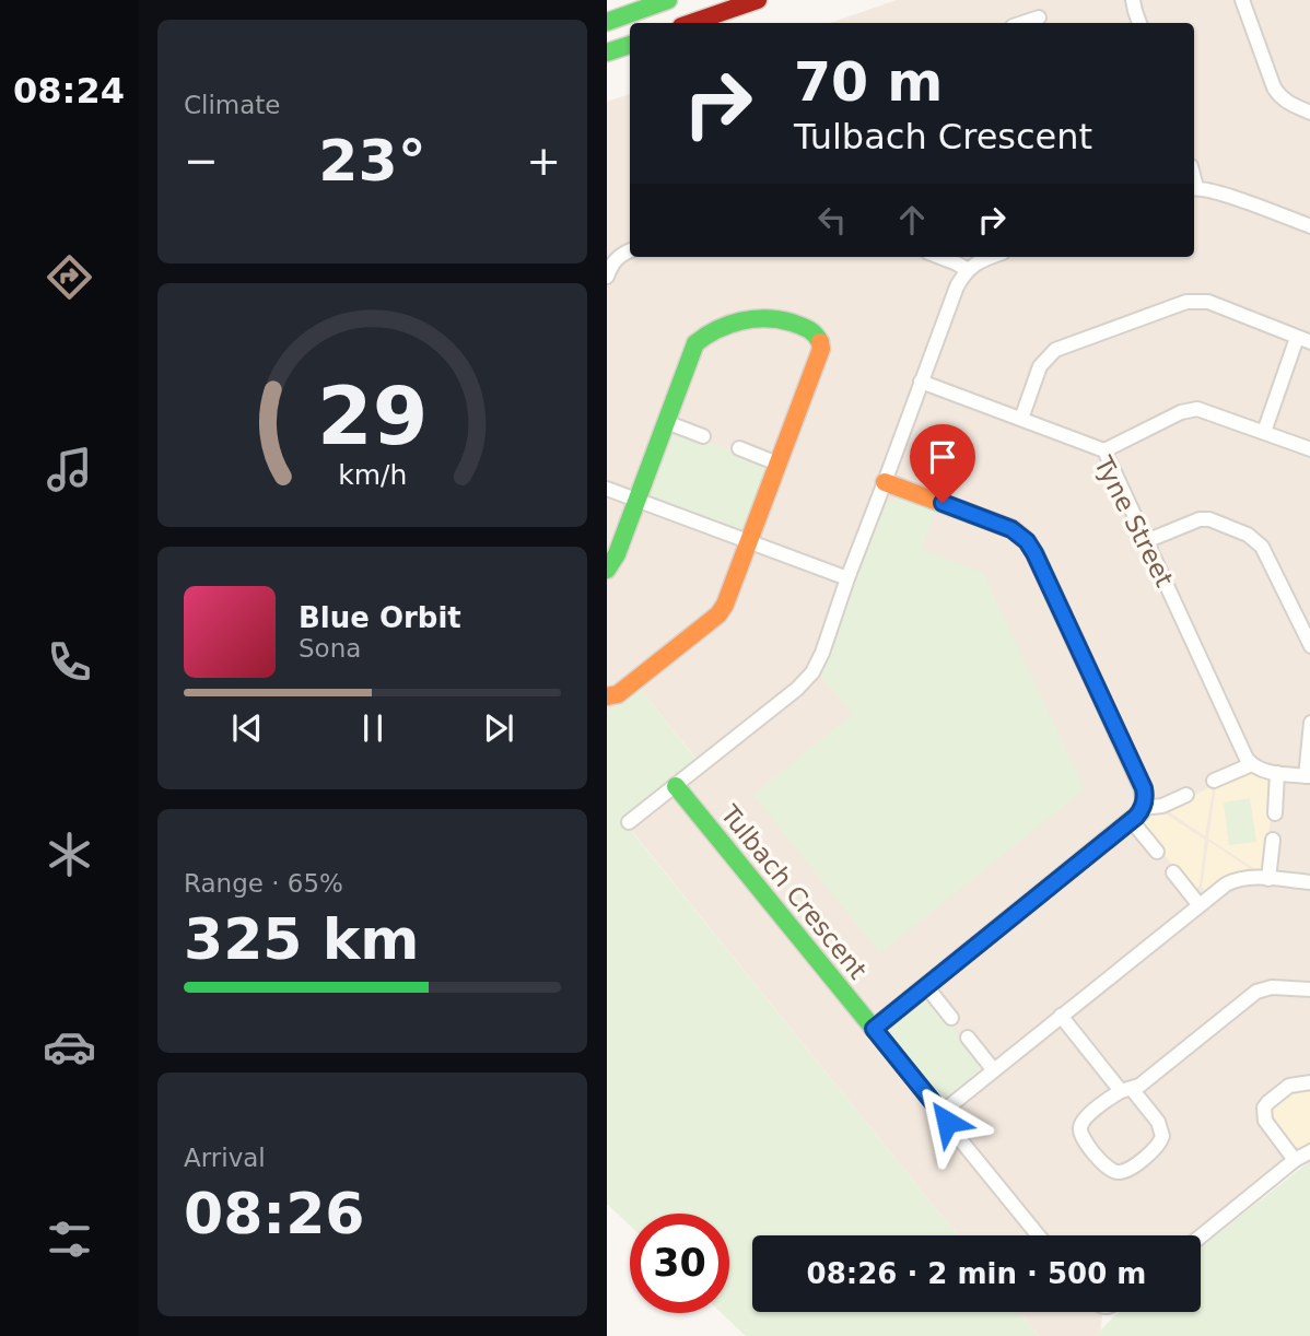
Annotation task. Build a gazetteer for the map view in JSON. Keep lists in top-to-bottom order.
{
  "streets": {
    "main road": ["Tulbach Crescent"],
    "street": ["Tyne Street"]
  },
  "page": {
    "tabs": "08:24",
    "tile": [
      "Climate",
      ["Range · 65%", "325 km"],
      ["Arrival", "08:26"]
    ],
    "turn": ["70 m", "Tulbach Crescent"],
    "heat": ["−", "23°", "+"],
    "song": ["Blue Orbit", "Sona"],
    "limit": "30",
    "trip": "08:26 · 2 min · 500 m",
    "gauge": ["29", "km/h"]
  }
}
